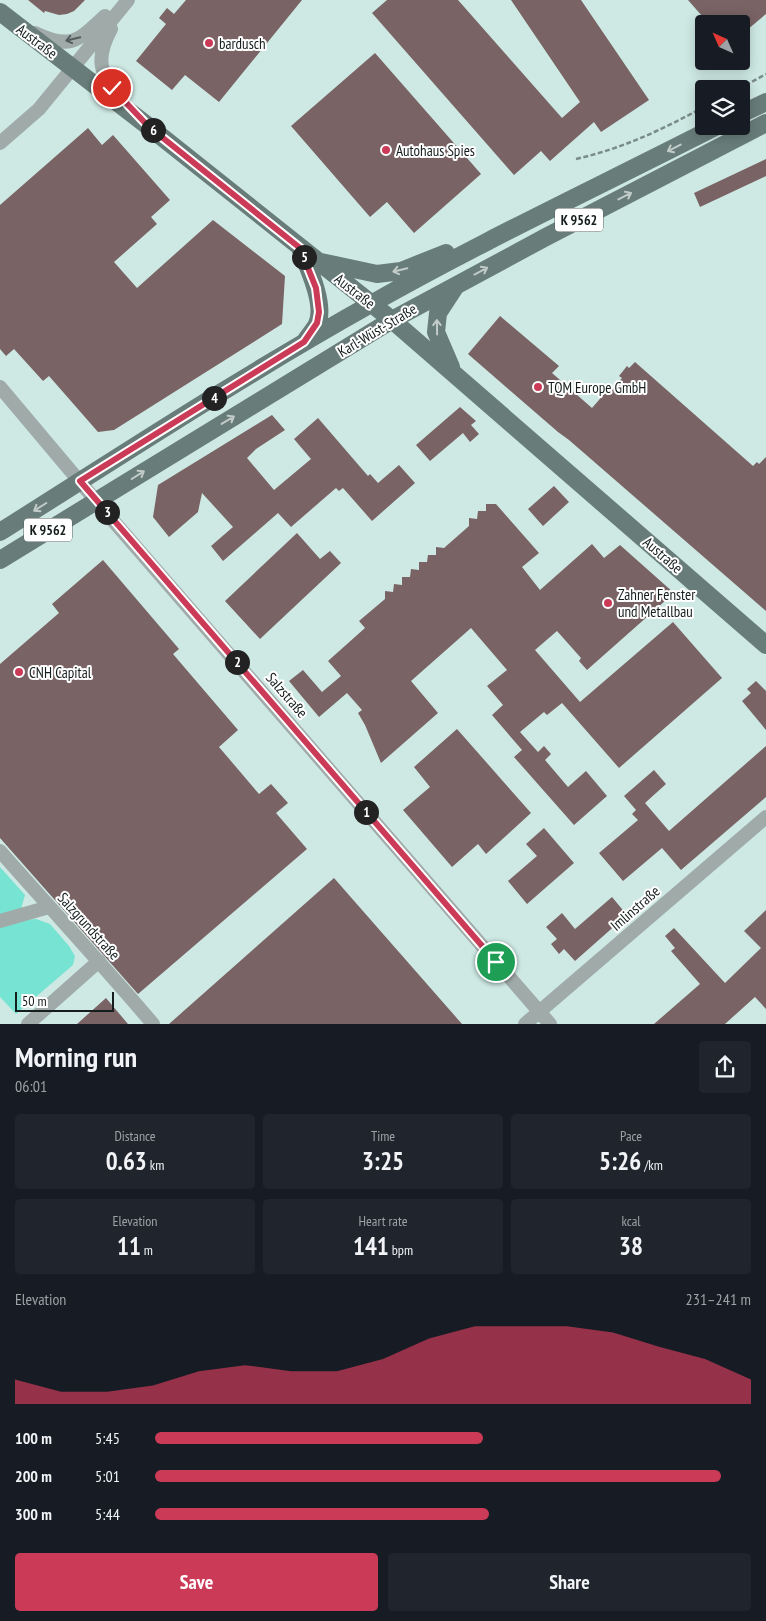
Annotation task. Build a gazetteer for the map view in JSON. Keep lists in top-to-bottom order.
{
  "streets": {
    "main road": ["Austraße", "K 9562", "Karl-Wüst-Straße"],
    "street": ["Salzstraße", "Imlinstraße", "Salzgrundstraße"]
  },
  "crossings": [
    ["Austraße", "Karl-Wüst-Straße"],
    ["Karl-Wüst-Straße", "Salzstraße"],
    ["Salzstraße", "Imlinstraße"]
  ],
  "places": [
    "bardusch",
    "Autohaus Spies",
    "TQM Europe GmbH",
    "Zahner Fenster und Metallbau",
    "CNH Capital"
  ],
  "scale_bar": "50 m",
  "north": "top left",
  "page": {
    "pins": [
      "6",
      "5",
      "4",
      "3",
      "2",
      "1"
    ],
    "scale": "50 m",
    "heading": ["Morning run", "06:01"],
    "stats": [
      ["Distance", "0.63 km"],
      ["Time", "3:25"],
      ["Pace", "5:26 /km"],
      ["Elevation", "11 m"],
      ["Heart rate", "141 bpm"],
      ["kcal", "38"]
    ],
    "chart": ["Elevation", "231–241 m"],
    "list": [
      {
        "name": "100 m",
        "note": "5:45"
      },
      {
        "name": "200 m",
        "note": "5:01"
      },
      {
        "name": "300 m",
        "note": "5:44"
      }
    ],
    "buttons": ["Save", "Share"]
  }
}
